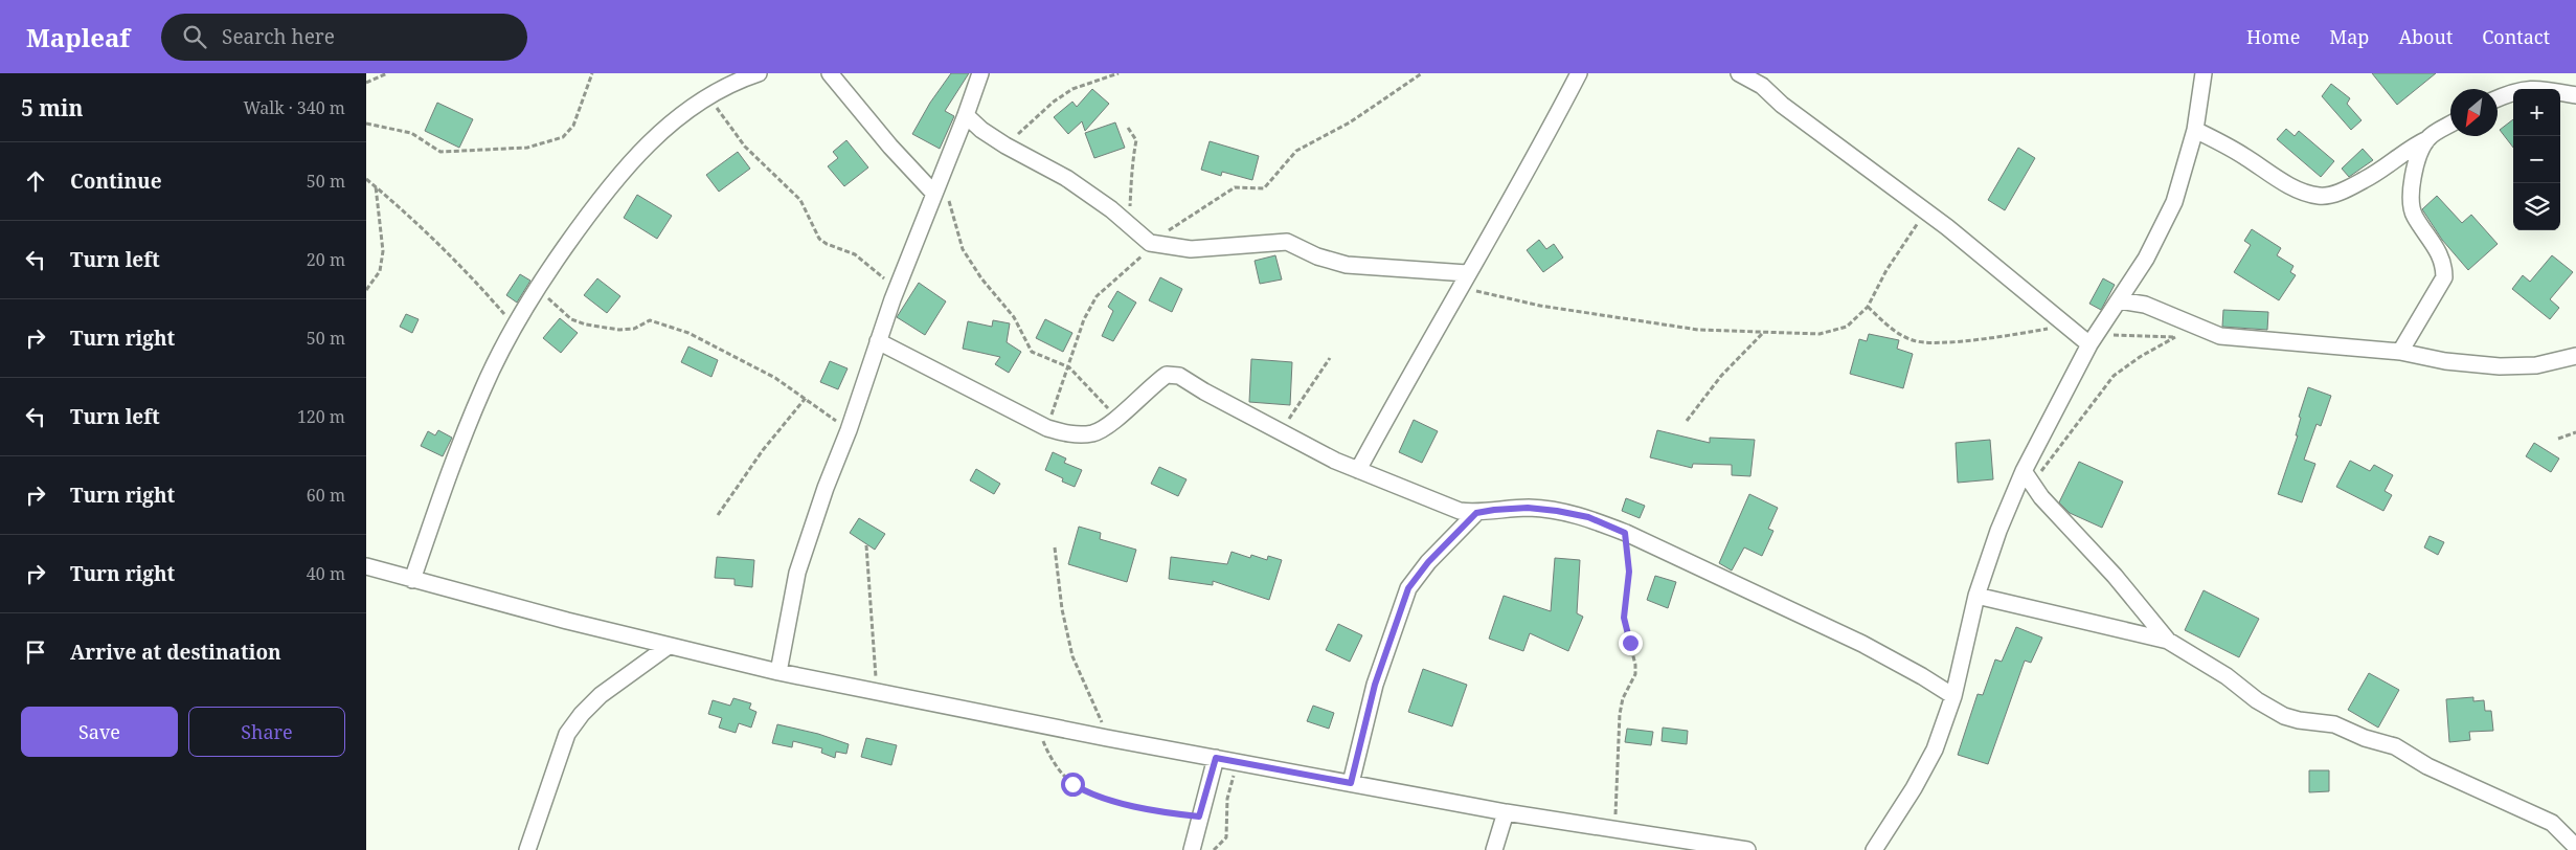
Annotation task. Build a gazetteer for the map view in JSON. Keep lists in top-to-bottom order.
{
  "north": "bottom left",
  "page": {
    "header": "Mapleaf",
    "search": "Search here",
    "nav": [
      "Home",
      "Map",
      "About",
      "Contact"
    ],
    "heading": ["5 min", "Walk · 340 m"],
    "map_buttons": ["+", "−"],
    "list": [
      ["Continue", "50 m"],
      ["Turn left", "20 m"],
      ["Turn right", "50 m"],
      ["Turn left", "120 m"],
      ["Turn right", "60 m"],
      ["Turn right", "40 m"],
      "Arrive at destination"
    ],
    "buttons": ["Save", "Share"]
  }
}
